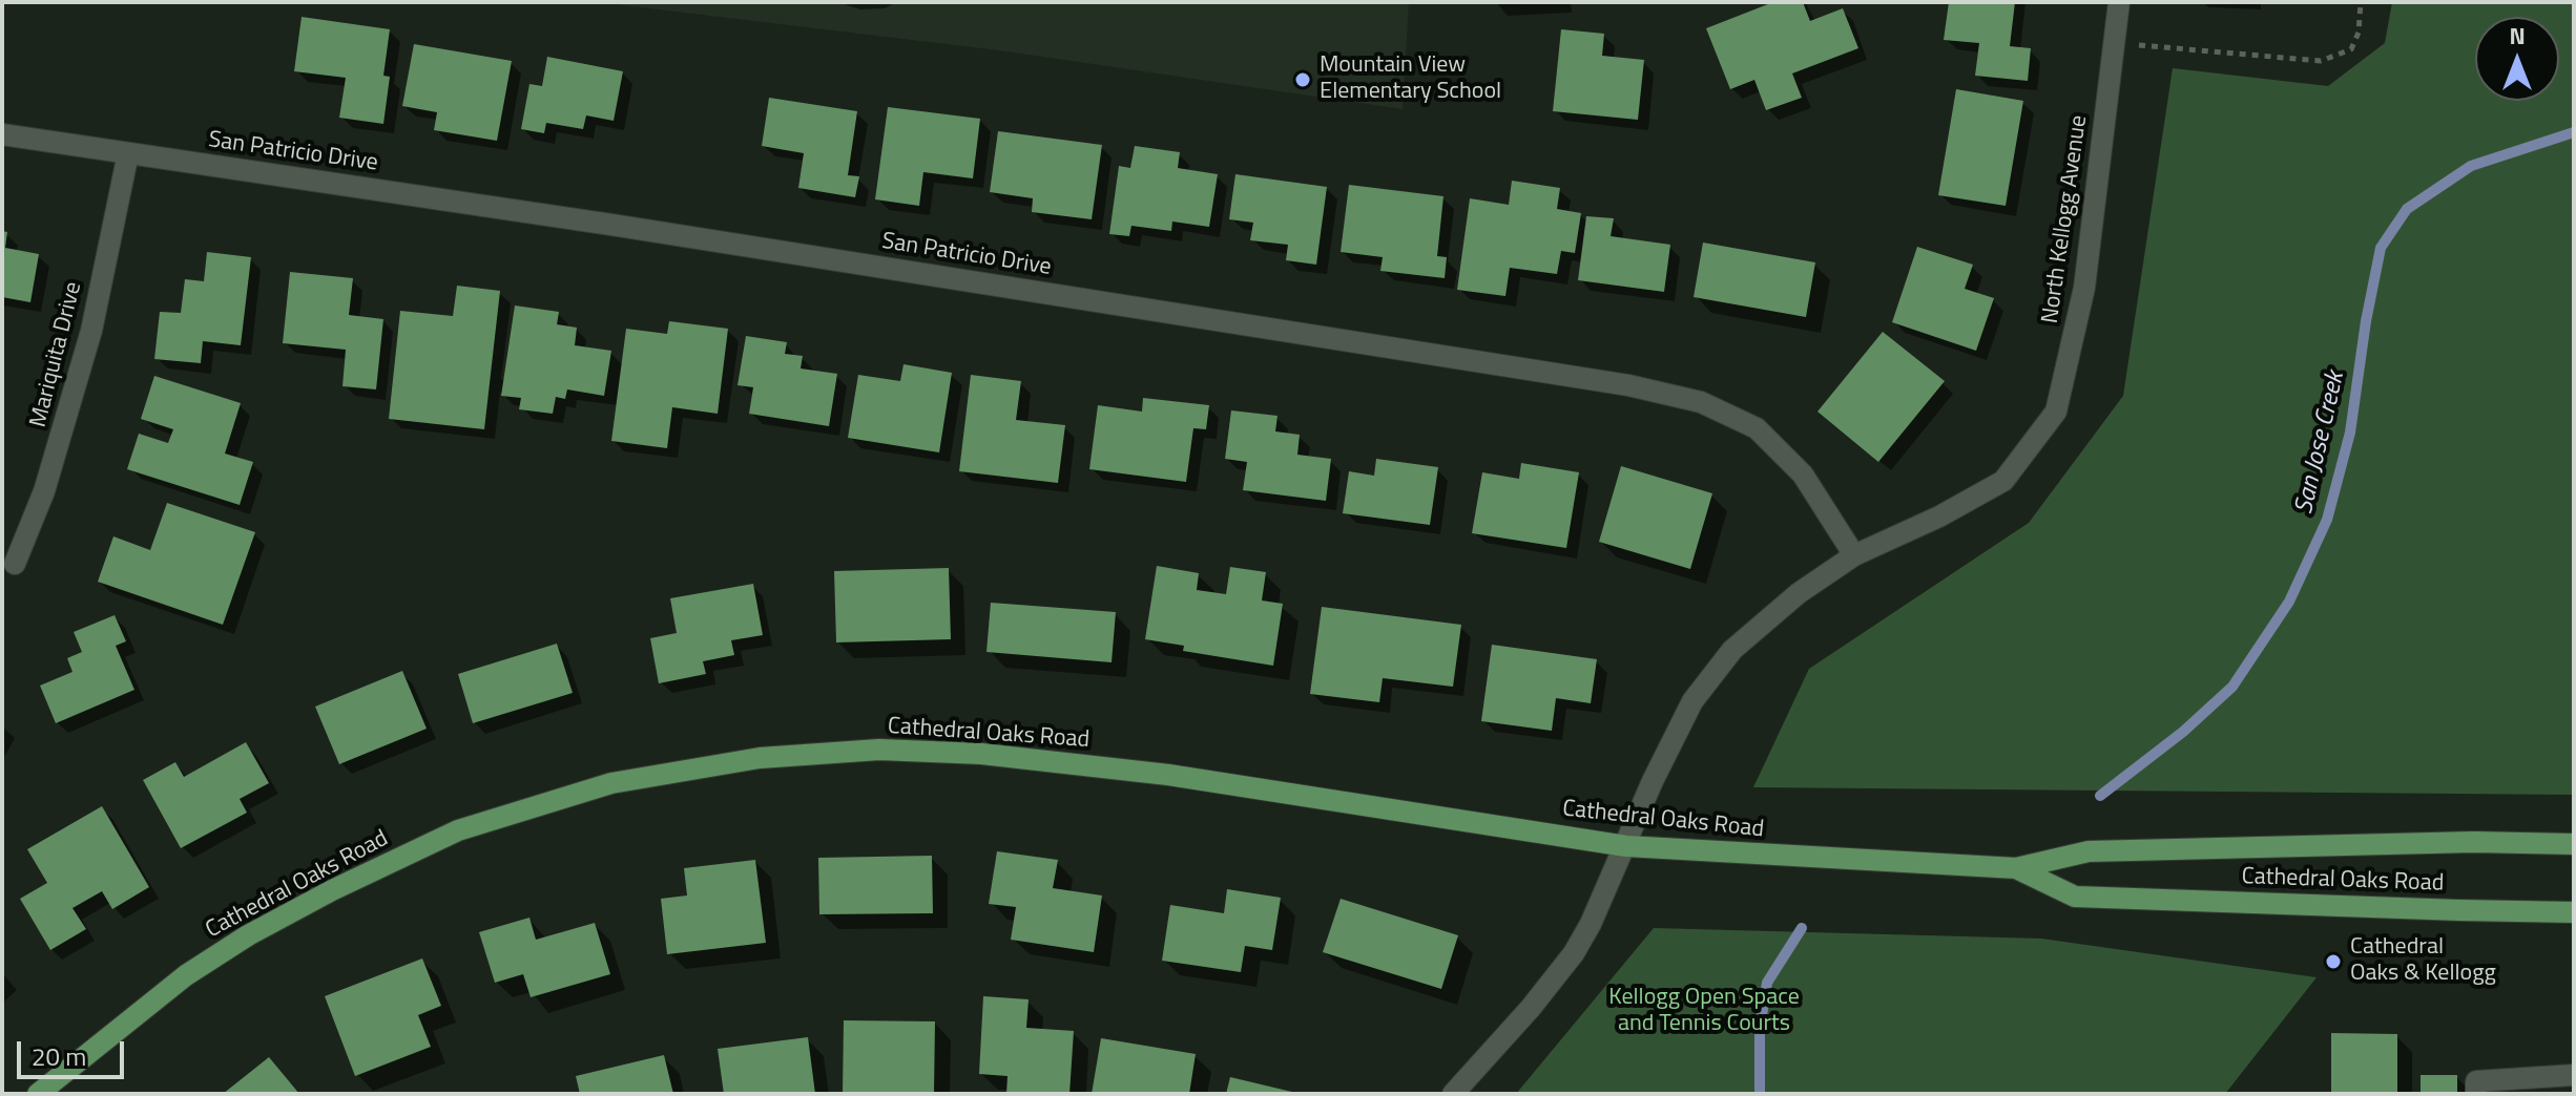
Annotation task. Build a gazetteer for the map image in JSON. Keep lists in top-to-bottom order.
{
  "streets": {
    "main road": ["Cathedral Oaks Road"],
    "street": ["San Patricio Drive", "North Kellogg Avenue", "Mariquita Drive"]
  },
  "crossings": [
    ["San Patricio Drive", "North Kellogg Avenue"],
    ["San Patricio Drive", "Mariquita Drive"],
    ["North Kellogg Avenue", "Cathedral Oaks Road"]
  ],
  "water": ["San Jose Creek"],
  "parks": ["Kellogg Open Space and Tennis Courts"],
  "places": ["Mountain View Elementary School", "Cathedral Oaks & Kellogg"],
  "scale_bar": "20 m",
  "north": "top"
}
